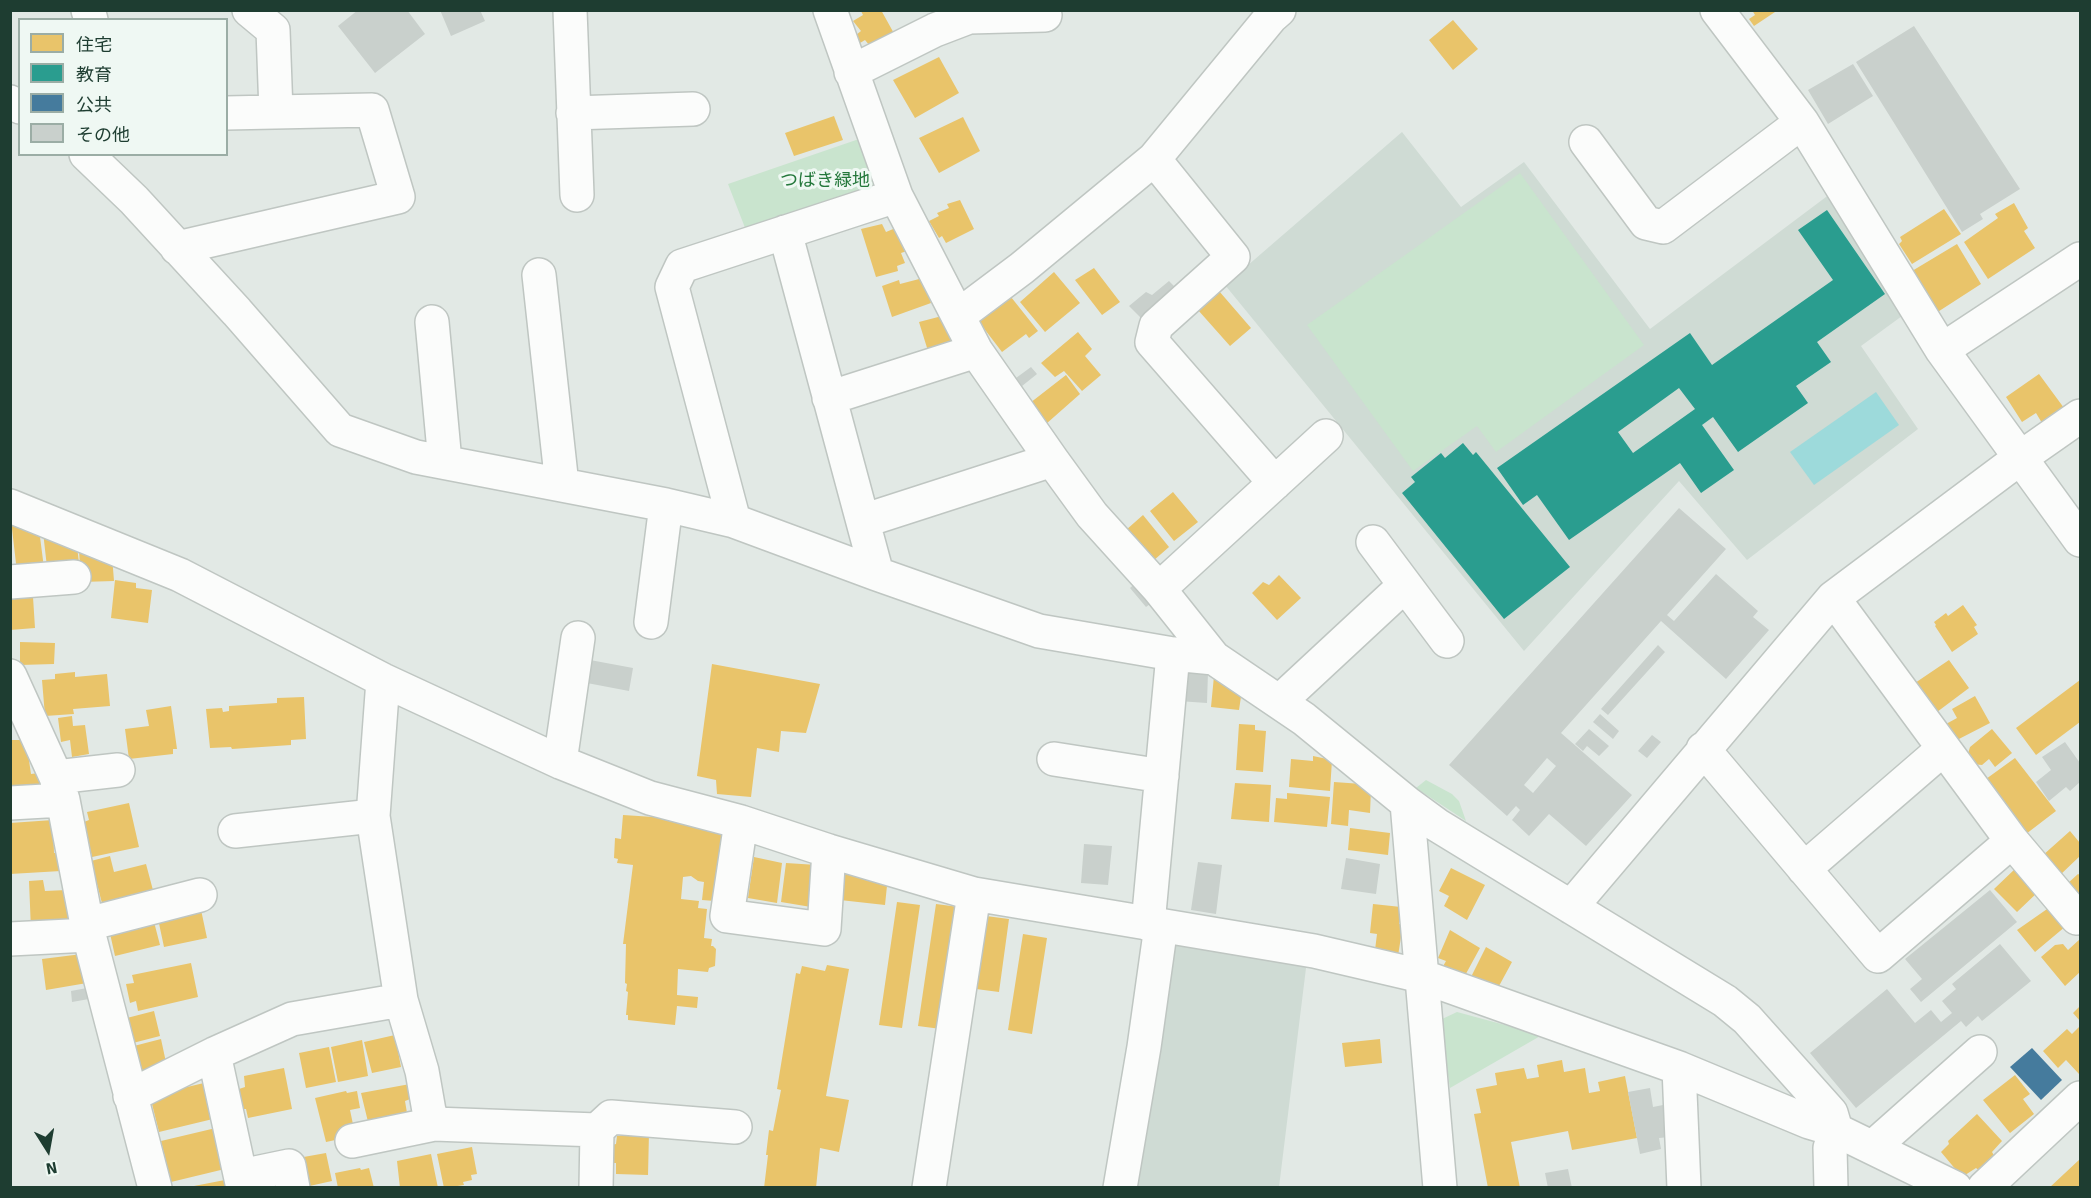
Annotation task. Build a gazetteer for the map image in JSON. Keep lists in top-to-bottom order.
{
  "parks": ["つばき緑地"],
  "legend": [
    "住宅",
    "教育",
    "公共",
    "その他"
  ],
  "north": "bottom"
}
